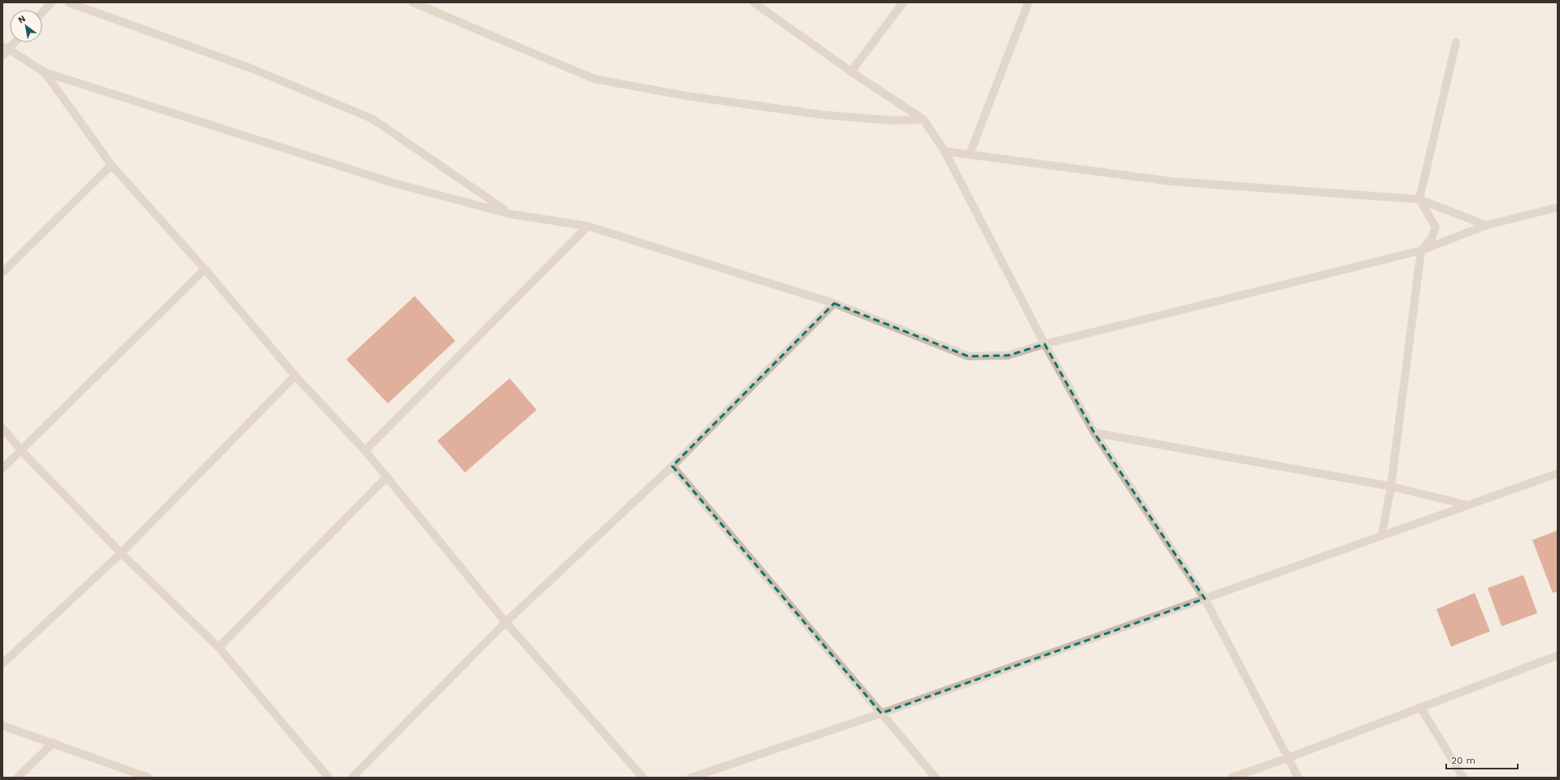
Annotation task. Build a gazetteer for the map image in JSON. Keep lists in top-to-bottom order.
{
  "scale_bar": "20 m",
  "north": "top left"
}
